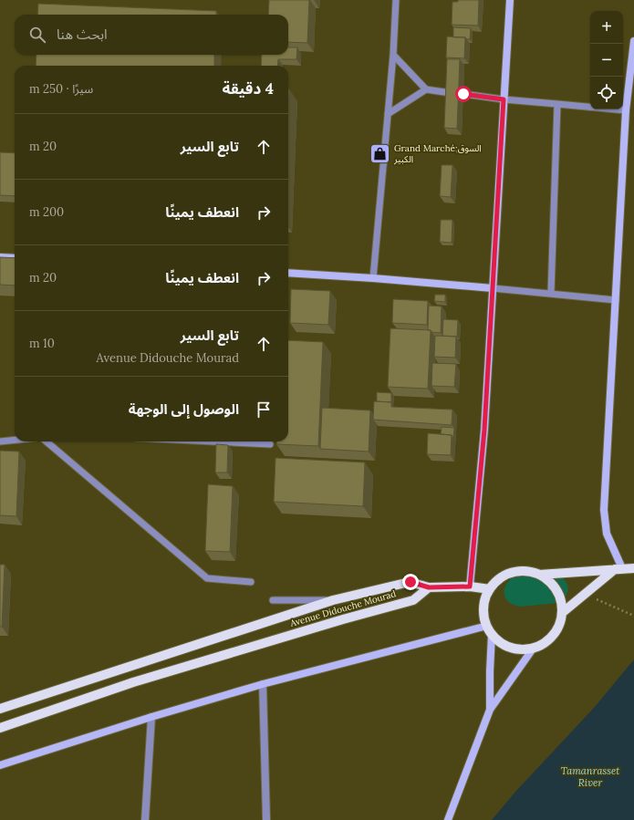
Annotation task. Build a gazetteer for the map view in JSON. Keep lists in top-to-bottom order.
{
  "streets": {
    "main road": ["Avenue Didouche Mourad"]
  },
  "water": ["Tamanrasset River"],
  "places": {
    "shop": ["Grand Marché;السوق الكبير"]
  },
  "page": {
    "map_buttons": ["+", "−"],
    "search": "ابحث هنا",
    "heading": ["4 دقيقة", "سيرًا · 250 m"],
    "list": [
      ["تابع السير", "20 m"],
      ["انعطف يمينًا", "200 m"],
      ["انعطف يمينًا", "20 m"],
      ["تابع السير", "Avenue Didouche Mourad", "10 m"],
      "الوصول إلى الوجهة"
    ]
  }
}
